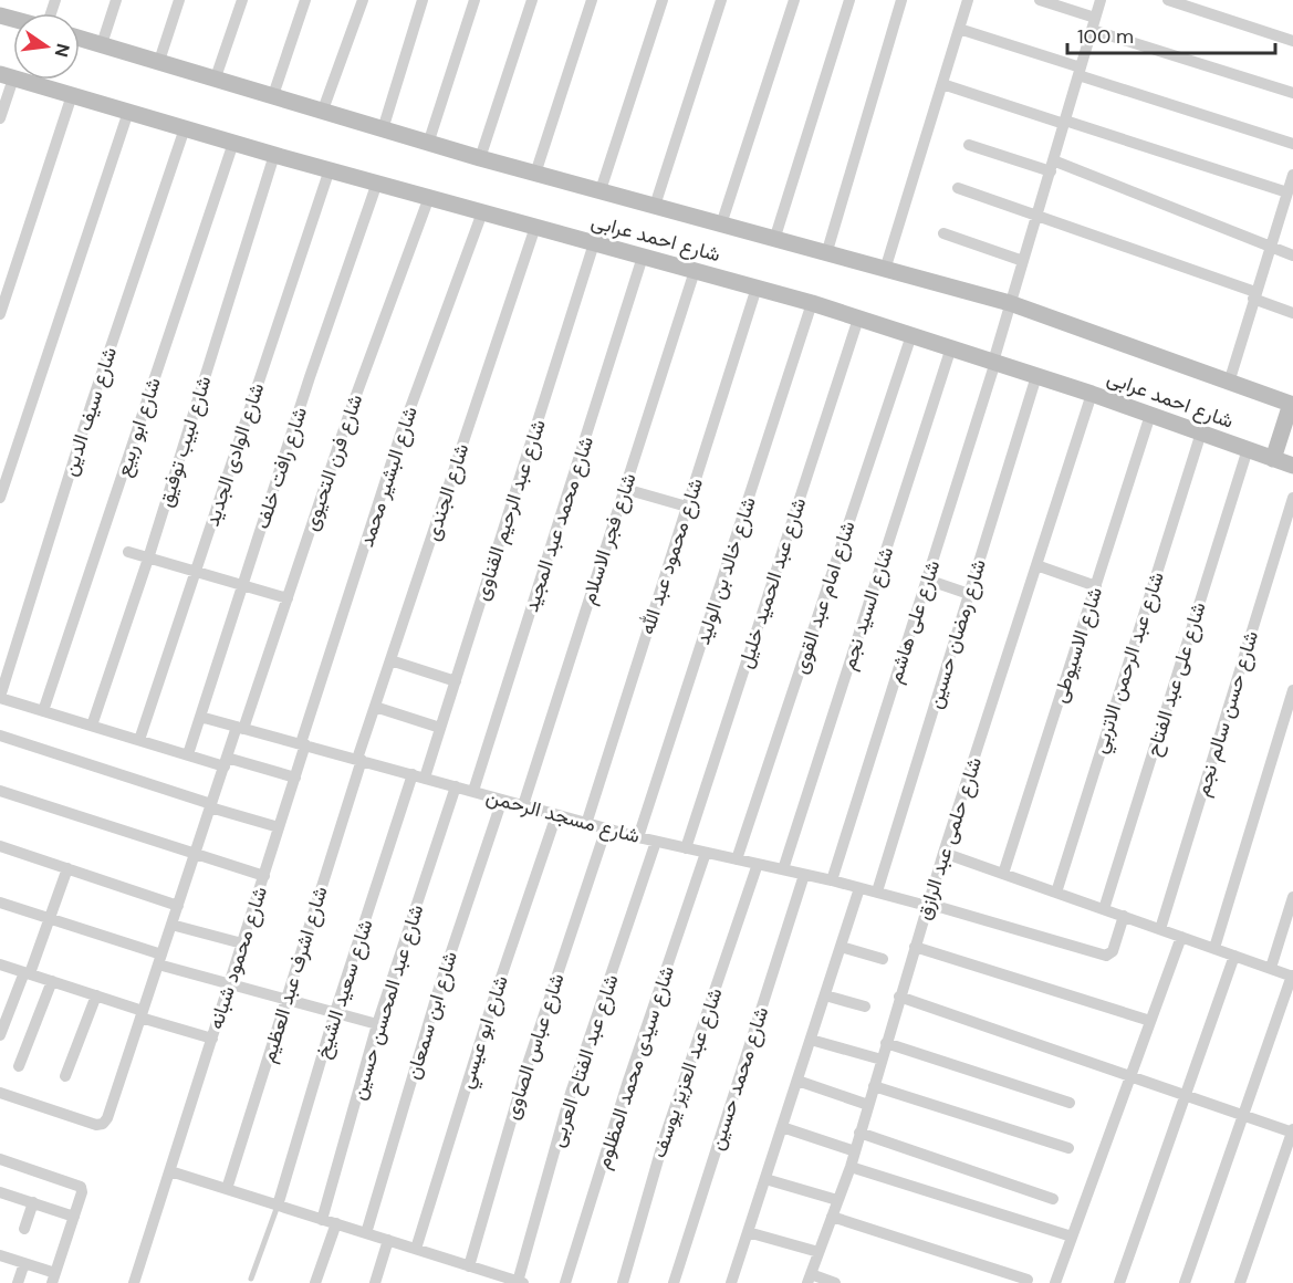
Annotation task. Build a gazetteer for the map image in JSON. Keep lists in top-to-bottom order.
{
  "streets": {
    "street": [
      "شارع احمد عرابى",
      "شارع سيف الدين",
      "شارع ابو ربيع",
      "شارع لبيب توفيق",
      "شارع الوادى الجديد",
      "شارع فرن التحيوى",
      "شارع رافت خلف",
      "شارع البشير محمد",
      "شارع الجندى",
      "شارع عبد الرحيم القناوى",
      "شارع محمد عبد المجيد",
      "شارع فجر الاسلام",
      "شارع محمود عبد الله",
      "شارع خالد بن الوليد",
      "شارع عبد الحميد خليل",
      "شارع امام عبد القوى",
      "شارع السيد نجم",
      "شارع على هاشم",
      "شارع رمضان حسين",
      "شارع الاسيوطى",
      "شارع عبد الرحمن الاتربي",
      "شارع على عبد الفتاح",
      "شارع حسن سالم نجم",
      "شارع مسجد الرحمن",
      "شارع حلمى عبد الرازق",
      "شارع محمود شبانه",
      "شارع اشرف عبد العظيم",
      "شارع سعيد الشيخ",
      "شارع عبد المحسن حسين",
      "شارع ابن سمعان",
      "شارع ابو عيسي",
      "شارع عباس الصاوى",
      "شارع عبد الفتاح العربى",
      "شارع سيدى محمد المظلوم",
      "شارع عبد العزيز يوسف",
      "شارع محمد حسين"
    ]
  },
  "crossings": [
    ["شارع احمد عرابى", "شارع سيف الدين"],
    ["شارع احمد عرابى", "شارع ابو ربيع"],
    ["شارع احمد عرابى", "شارع لبيب توفيق"],
    ["شارع احمد عرابى", "شارع الوادى الجديد"],
    ["شارع احمد عرابى", "شارع فرن التحيوى"],
    ["شارع احمد عرابى", "شارع رافت خلف"],
    ["شارع احمد عرابى", "شارع البشير محمد"],
    ["شارع احمد عرابى", "شارع الجندى"],
    ["شارع احمد عرابى", "شارع عبد الرحيم القناوى"],
    ["شارع احمد عرابى", "شارع محمد عبد المجيد"],
    ["شارع احمد عرابى", "شارع فجر الاسلام"],
    ["شارع احمد عرابى", "شارع محمود عبد الله"],
    ["شارع احمد عرابى", "شارع خالد بن الوليد"],
    ["شارع احمد عرابى", "شارع عبد الحميد خليل"],
    ["شارع احمد عرابى", "شارع امام عبد القوى"],
    ["شارع احمد عرابى", "شارع السيد نجم"],
    ["شارع احمد عرابى", "شارع على هاشم"],
    ["شارع احمد عرابى", "شارع رمضان حسين"],
    ["شارع احمد عرابى", "شارع الاسيوطى"],
    ["شارع احمد عرابى", "شارع عبد الرحمن الاتربي"],
    ["شارع احمد عرابى", "شارع على عبد الفتاح"],
    ["شارع احمد عرابى", "شارع حلمى عبد الرازق"],
    ["شارع فرن التحيوى", "شارع مسجد الرحمن"],
    ["شارع رافت خلف", "شارع مسجد الرحمن"],
    ["شارع البشير محمد", "شارع مسجد الرحمن"],
    ["شارع البشير محمد", "شارع محمود شبانه"],
    ["شارع الجندى", "شارع مسجد الرحمن"],
    ["شارع الجندى", "شارع اشرف عبد العظيم"],
    ["شارع عبد الرحيم القناوى", "شارع مسجد الرحمن"],
    ["شارع عبد الرحيم القناوى", "شارع سعيد الشيخ"],
    ["شارع محمد عبد المجيد", "شارع مسجد الرحمن"],
    ["شارع فجر الاسلام", "شارع مسجد الرحمن"],
    ["شارع محمود عبد الله", "شارع مسجد الرحمن"],
    ["شارع خالد بن الوليد", "شارع مسجد الرحمن"],
    ["شارع عبد الحميد خليل", "شارع مسجد الرحمن"],
    ["شارع امام عبد القوى", "شارع مسجد الرحمن"],
    ["شارع السيد نجم", "شارع مسجد الرحمن"],
    ["شارع على هاشم", "شارع مسجد الرحمن"],
    ["شارع رمضان حسين", "شارع مسجد الرحمن"],
    ["شارع مسجد الرحمن", "شارع حلمى عبد الرازق"],
    ["شارع مسجد الرحمن", "شارع محمود شبانه"],
    ["شارع مسجد الرحمن", "شارع اشرف عبد العظيم"],
    ["شارع مسجد الرحمن", "شارع سعيد الشيخ"],
    ["شارع مسجد الرحمن", "شارع عبد المحسن حسين"],
    ["شارع مسجد الرحمن", "شارع ابن سمعان"],
    ["شارع مسجد الرحمن", "شارع ابو عيسي"],
    ["شارع مسجد الرحمن", "شارع عباس الصاوى"],
    ["شارع مسجد الرحمن", "شارع عبد الفتاح العربى"],
    ["شارع مسجد الرحمن", "شارع سيدى محمد المظلوم"],
    ["شارع مسجد الرحمن", "شارع عبد العزيز يوسف"],
    ["شارع مسجد الرحمن", "شارع محمد حسين"]
  ],
  "scale_bar": "100 m",
  "north": "right"
}
